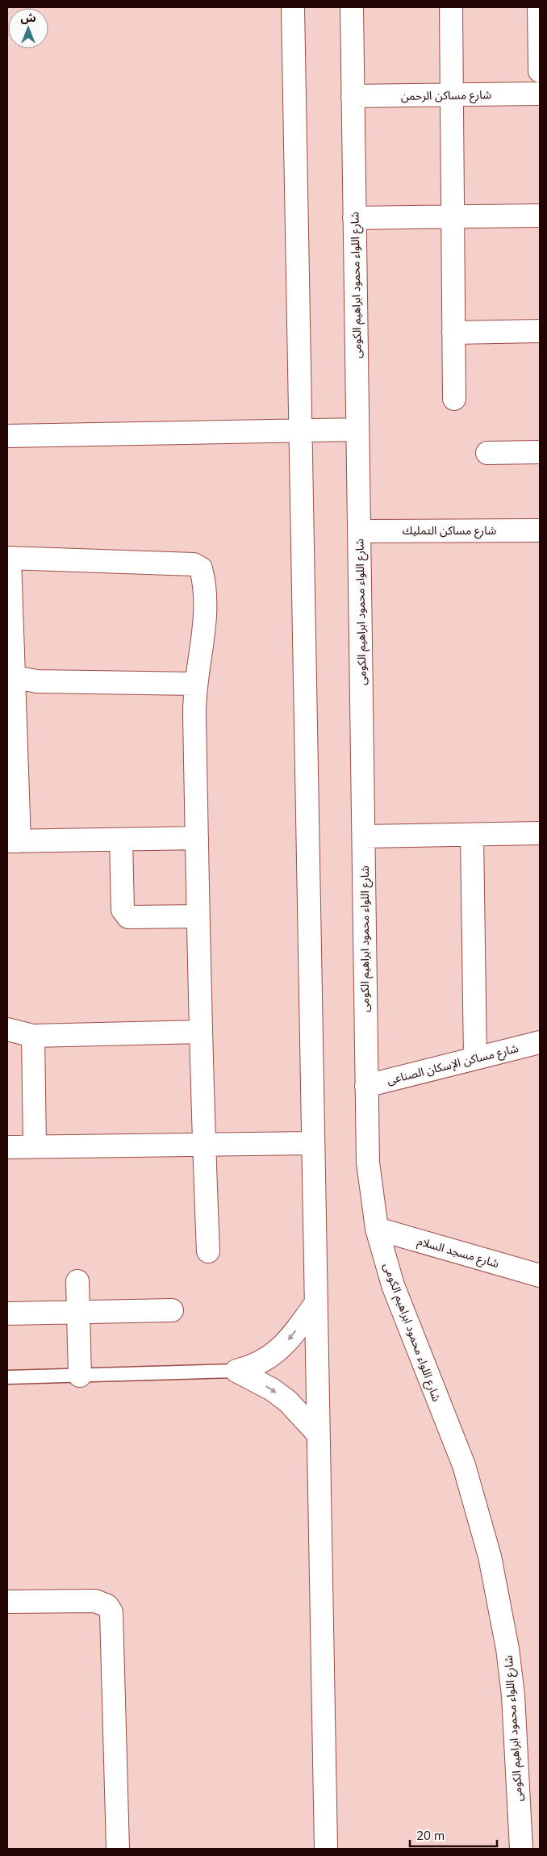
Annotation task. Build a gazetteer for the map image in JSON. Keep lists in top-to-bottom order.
{
  "streets": {
    "street": [
      "شارع مساكن الرحمن",
      "شارع اللواء محمود ابراهيم الكومى",
      "شارع مساكن التمليك",
      "شارع مساكن الإسكان الصناعى",
      "شارع مسجد السلام"
    ]
  },
  "crossings": [
    ["شارع مساكن الرحمن", "شارع اللواء محمود ابراهيم الكومى"],
    ["شارع اللواء محمود ابراهيم الكومى", "شارع مساكن التمليك"],
    ["شارع اللواء محمود ابراهيم الكومى", "شارع مساكن الإسكان الصناعى"],
    ["شارع اللواء محمود ابراهيم الكومى", "شارع مسجد السلام"]
  ],
  "scale_bar": "20 m",
  "north": "top"
}
